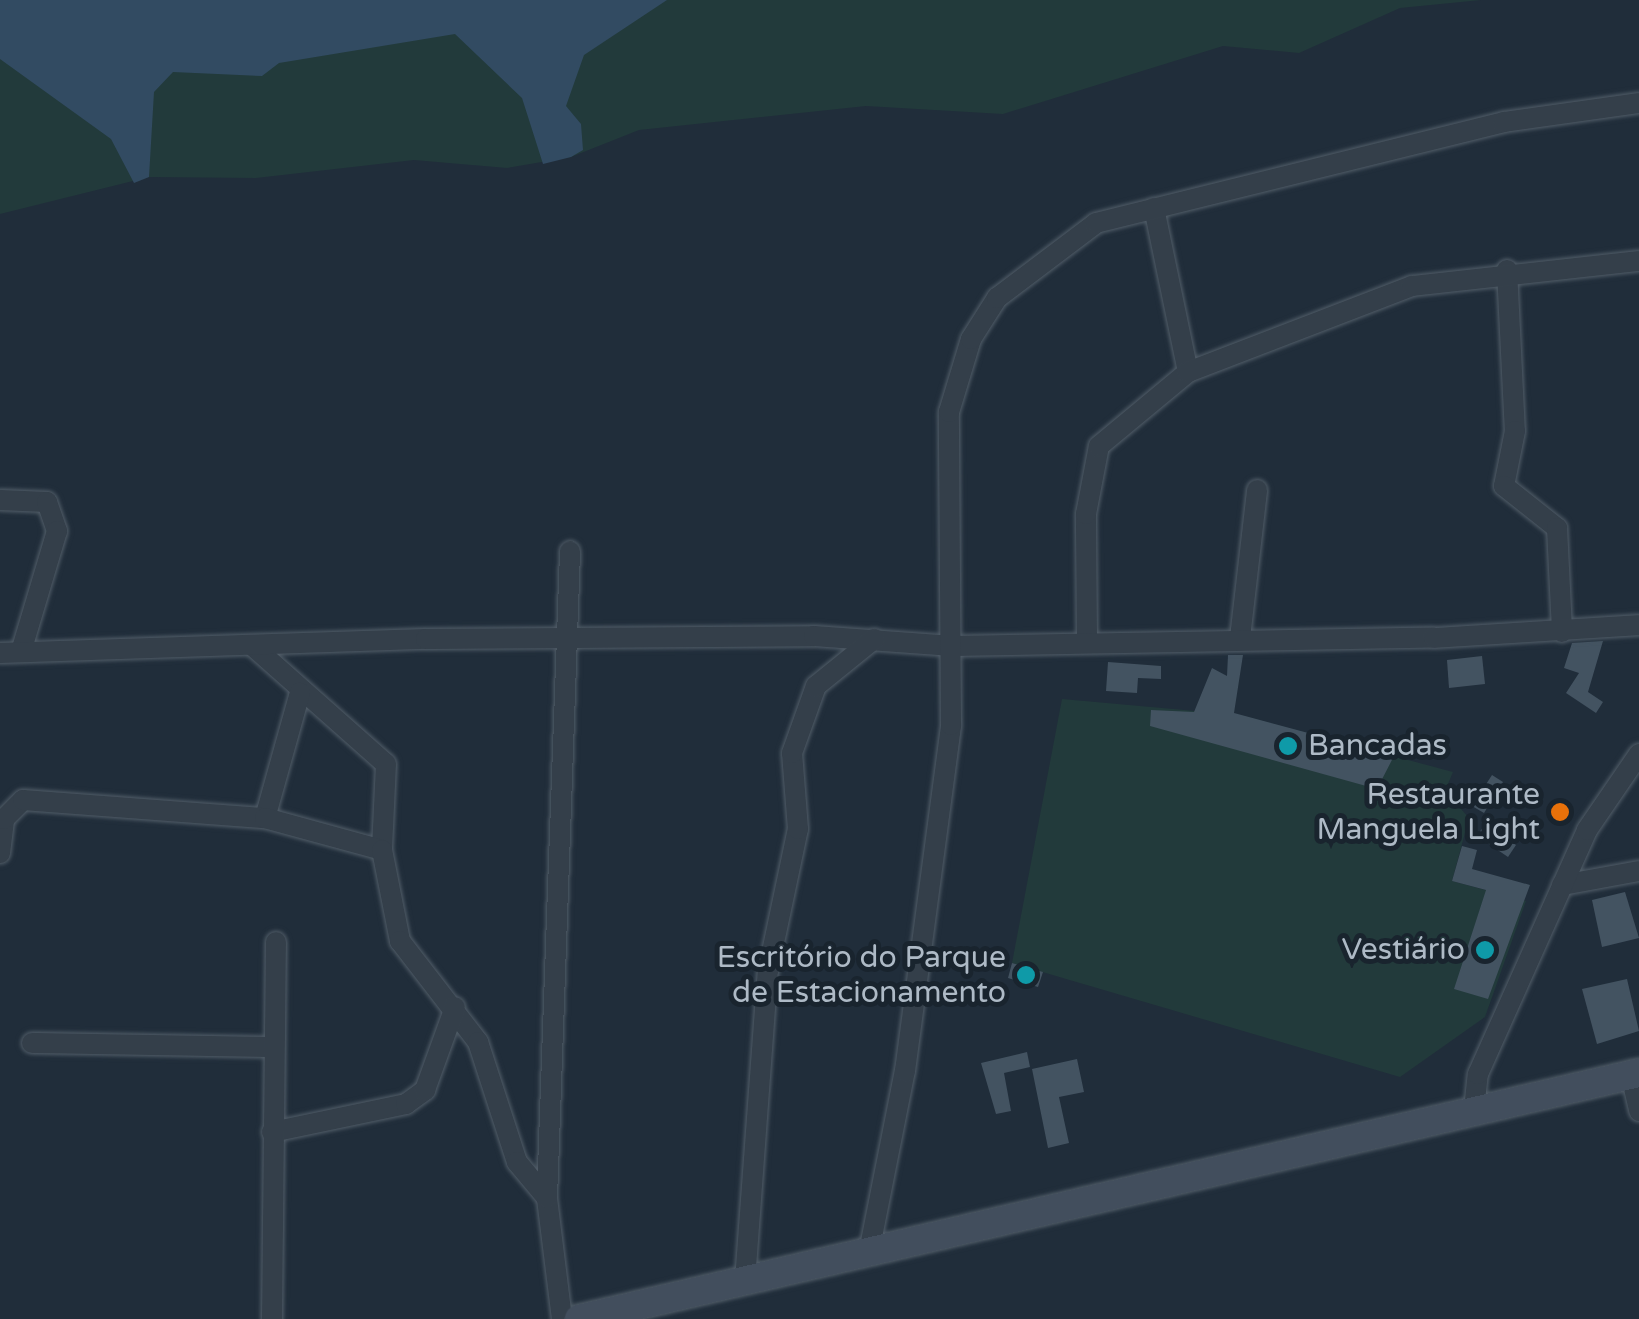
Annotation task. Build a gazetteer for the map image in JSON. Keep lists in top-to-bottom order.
{
  "places": [
    "Bancadas",
    "Restaurante Manguela Light",
    "Vestiário",
    "Escritório do Parque de Estacionamento"
  ]
}
